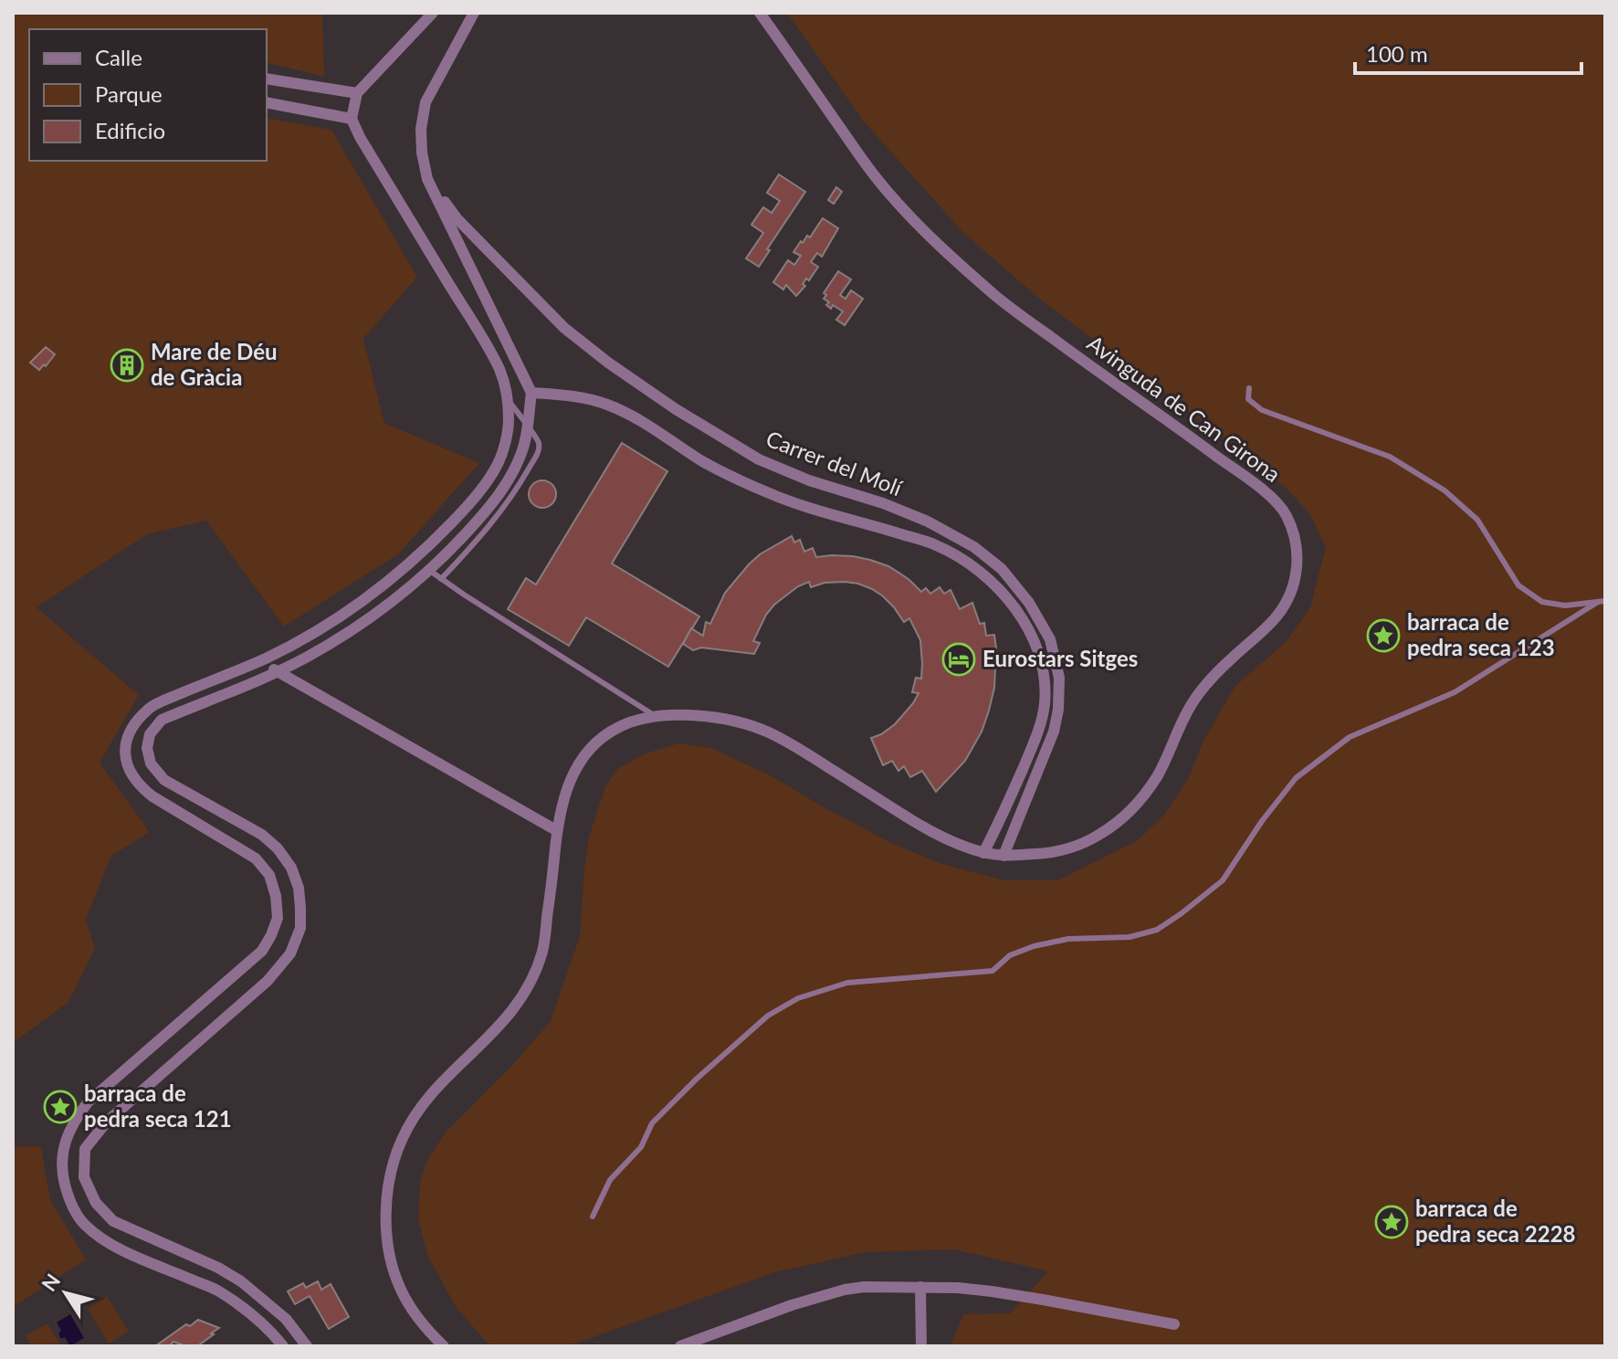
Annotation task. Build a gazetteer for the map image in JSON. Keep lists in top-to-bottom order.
{
  "streets": {
    "street": ["Avinguda de Can Girona", "Carrer del Molí"]
  },
  "crossings": [
    ["Avinguda de Can Girona", "Carrer del Molí"]
  ],
  "places": {
    "building": ["Mare de Déu de Gràcia"],
    "place": ["barraca de pedra seca 123", "barraca de pedra seca 121", "barraca de pedra seca 2228"],
    "hotel": ["Eurostars Sitges"]
  },
  "legend": ["Calle", "Parque", "Edificio"],
  "scale_bar": "100 m",
  "north": "top left"
}
